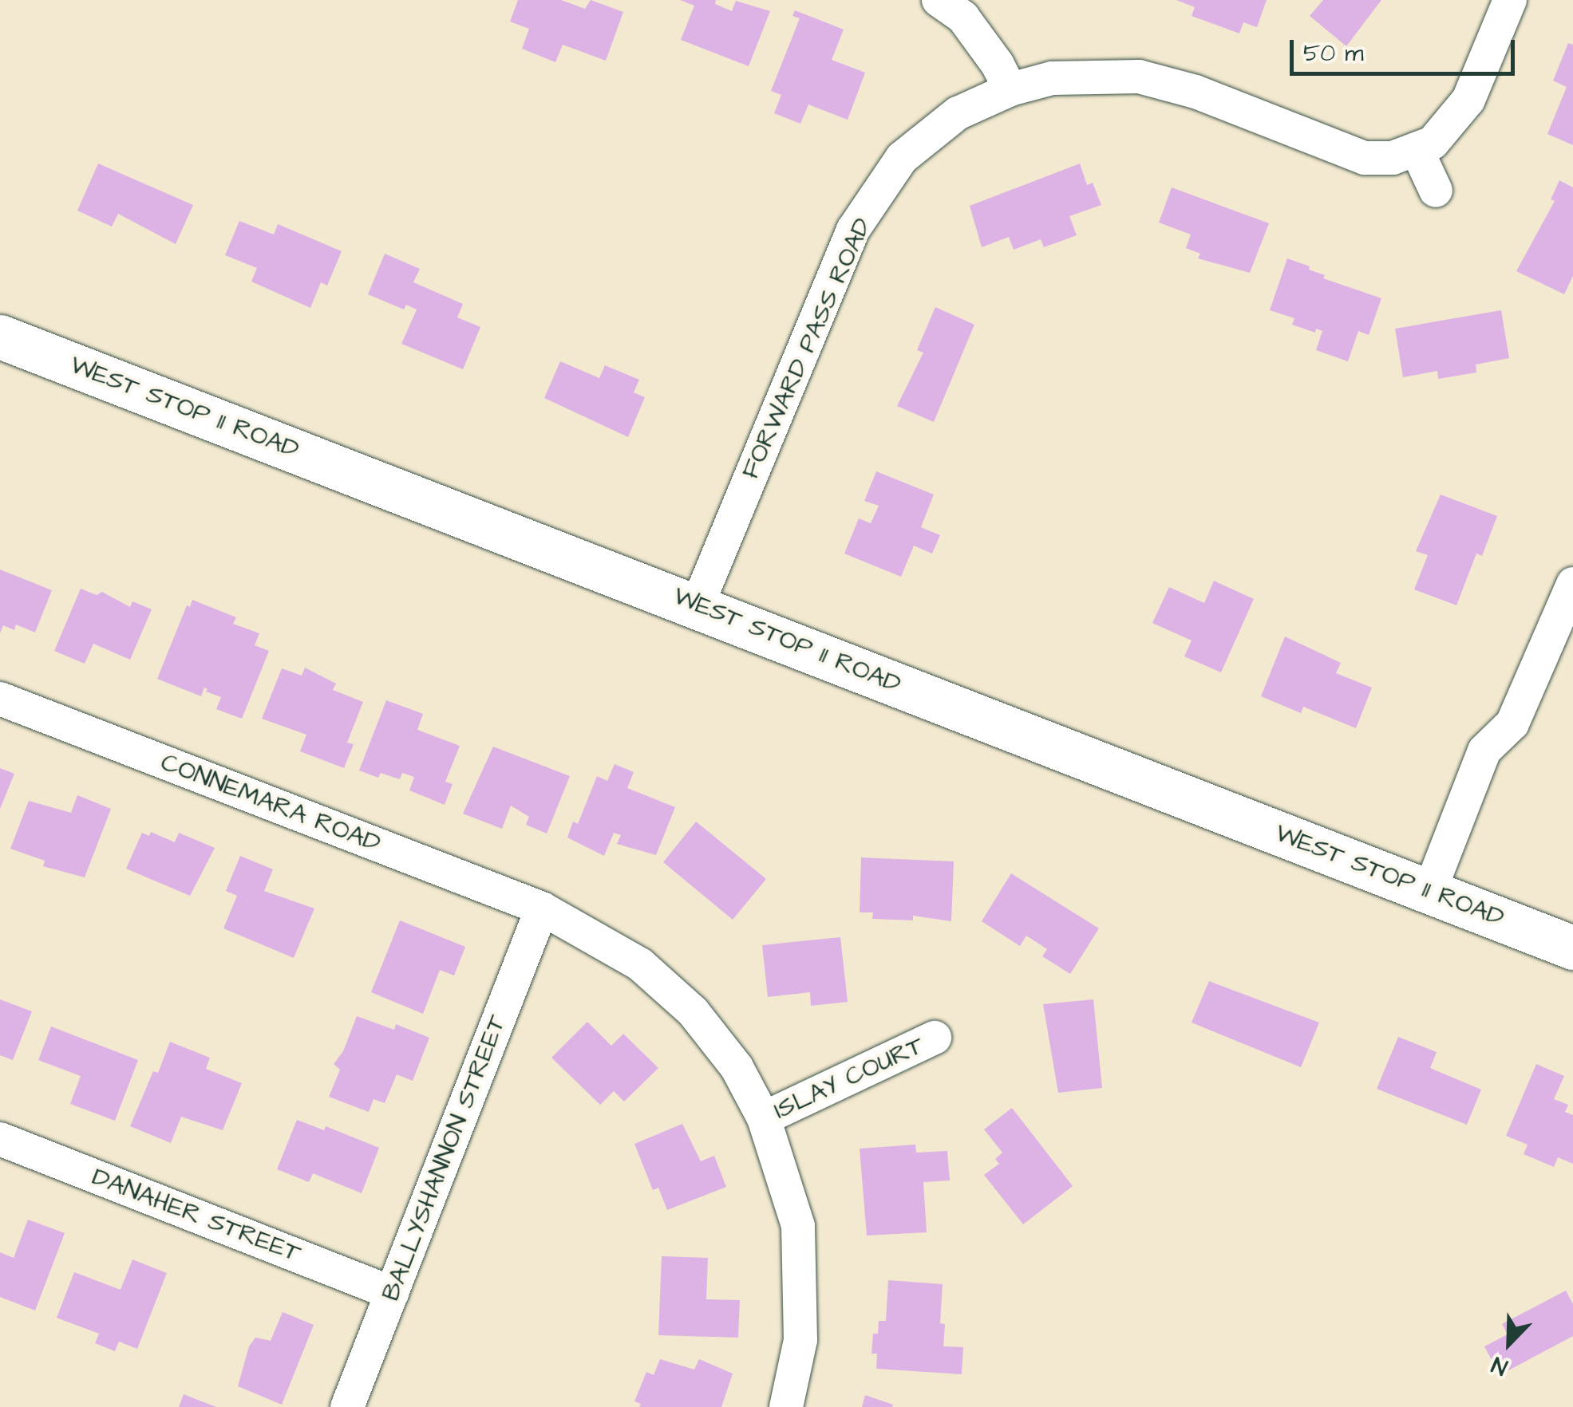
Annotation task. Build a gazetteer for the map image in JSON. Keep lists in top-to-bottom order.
{
  "streets": {
    "main road": ["WEST STOP 11 ROAD"],
    "street": [
      "FORWARD PASS ROAD",
      "CONNEMARA ROAD",
      "ISLAY COURT",
      "BALLYSHANNON STREET",
      "DANAHER STREET"
    ]
  },
  "crossings": [
    ["FORWARD PASS ROAD", "WEST STOP 11 ROAD"],
    ["CONNEMARA ROAD", "ISLAY COURT"],
    ["CONNEMARA ROAD", "BALLYSHANNON STREET"],
    ["BALLYSHANNON STREET", "DANAHER STREET"]
  ],
  "scale_bar": "50 m",
  "north": "bottom left"
}
